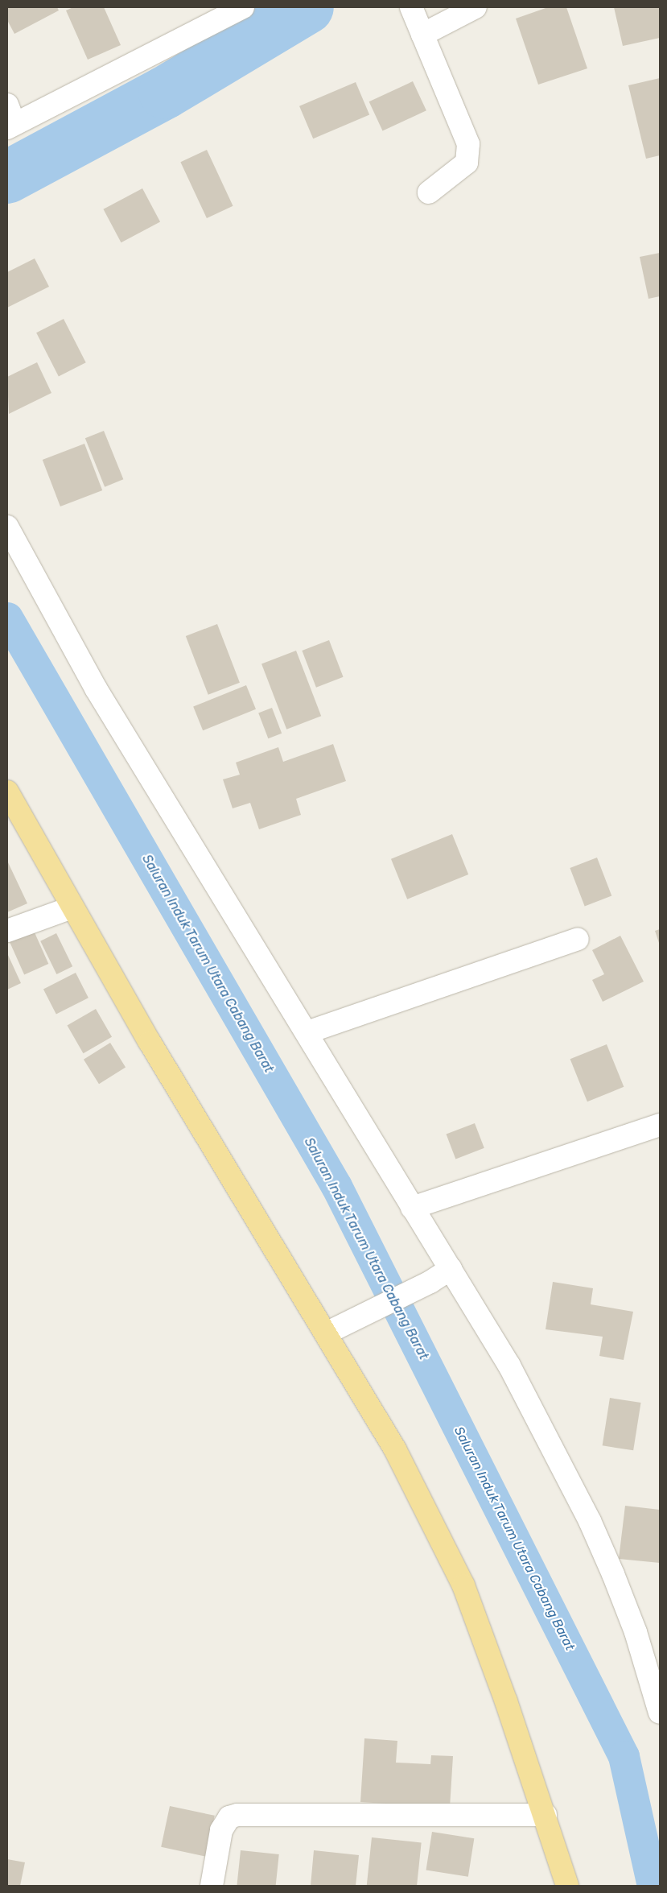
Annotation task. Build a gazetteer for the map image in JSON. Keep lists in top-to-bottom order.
{
  "water": ["Saluran Induk Tarum Utara Cabang Barat"]
}
